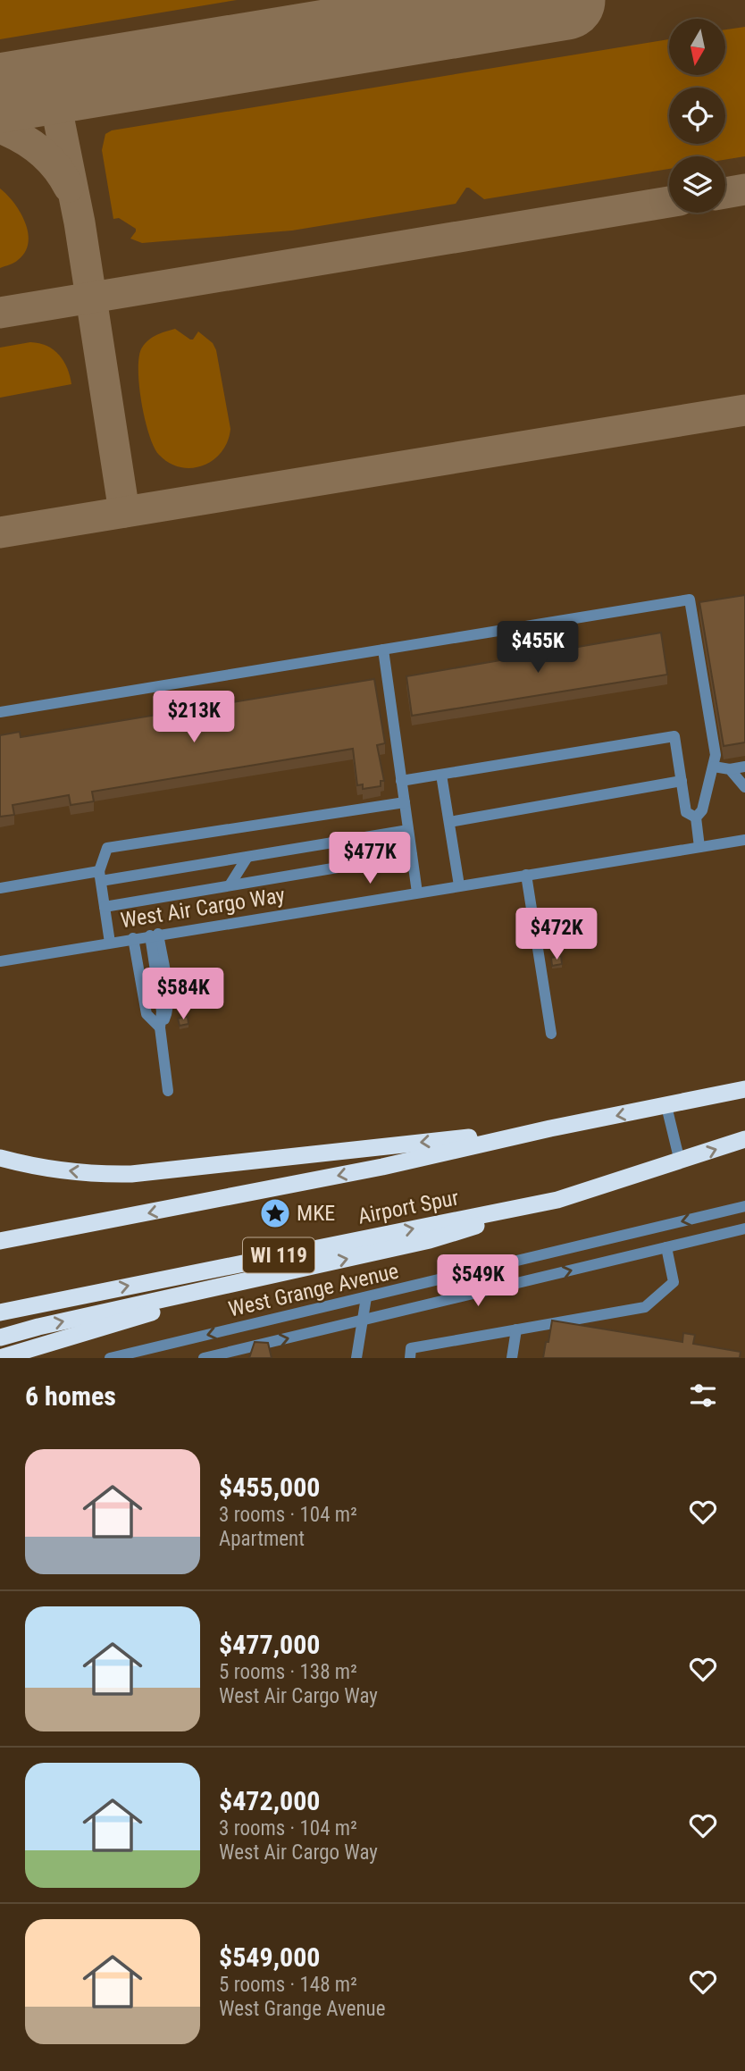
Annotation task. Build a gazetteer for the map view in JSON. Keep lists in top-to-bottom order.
{
  "streets": {
    "highway": ["Airport Spur", "WI 119"],
    "street": ["West Air Cargo Way", "West Grange Avenue"]
  },
  "places": {
    "place": ["MKE"]
  },
  "north": "bottom",
  "page": {
    "price": [
      "$455K",
      "$213K",
      "$477K",
      "$472K",
      "$584K",
      "$549K"
    ],
    "heading": "6 homes",
    "list": [
      {
        "name": "$455,000",
        "note": "3 rooms · 104 m² · Apartment"
      },
      {
        "name": "$477,000",
        "note": "5 rooms · 138 m² · West Air Cargo Way"
      },
      {
        "name": "$472,000",
        "note": "3 rooms · 104 m² · West Air Cargo Way"
      },
      {
        "name": "$549,000",
        "note": "5 rooms · 148 m² · West Grange Avenue"
      }
    ]
  }
}
